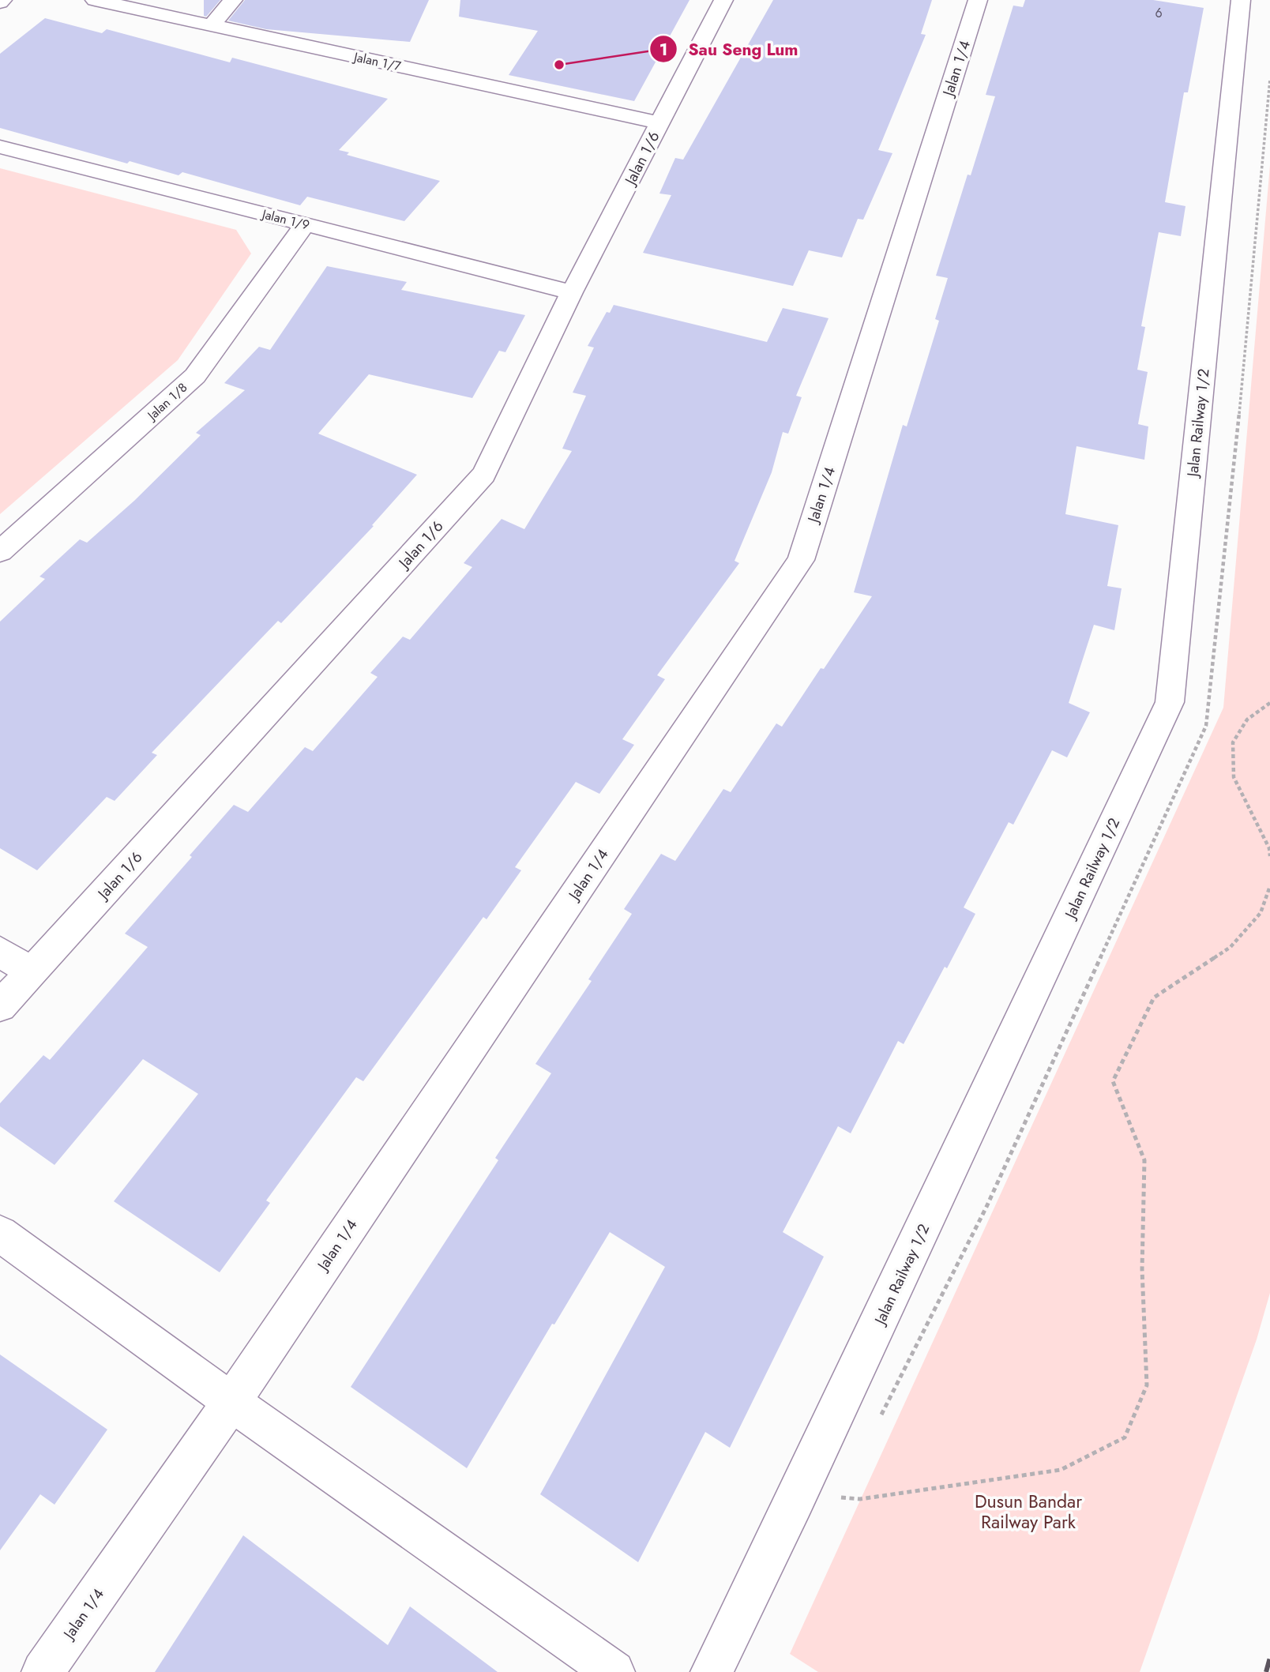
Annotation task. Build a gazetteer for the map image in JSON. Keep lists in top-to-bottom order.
{
  "streets": {
    "street": [
      "Jalan 1/7",
      "Jalan 1/4",
      "Jalan 1/6",
      "Jalan 1/9",
      "Jalan 1/8",
      "Jalan Railway 1/2"
    ]
  },
  "crossings": [
    ["Jalan 1/7", "Jalan 1/6"],
    ["Jalan 1/6", "Jalan 1/9"],
    ["Jalan 1/9", "Jalan 1/8"]
  ],
  "parks": ["Dusun Bandar Railway Park"],
  "places": ["Sau Seng Lum"],
  "house_numbers": ["6"]
}
